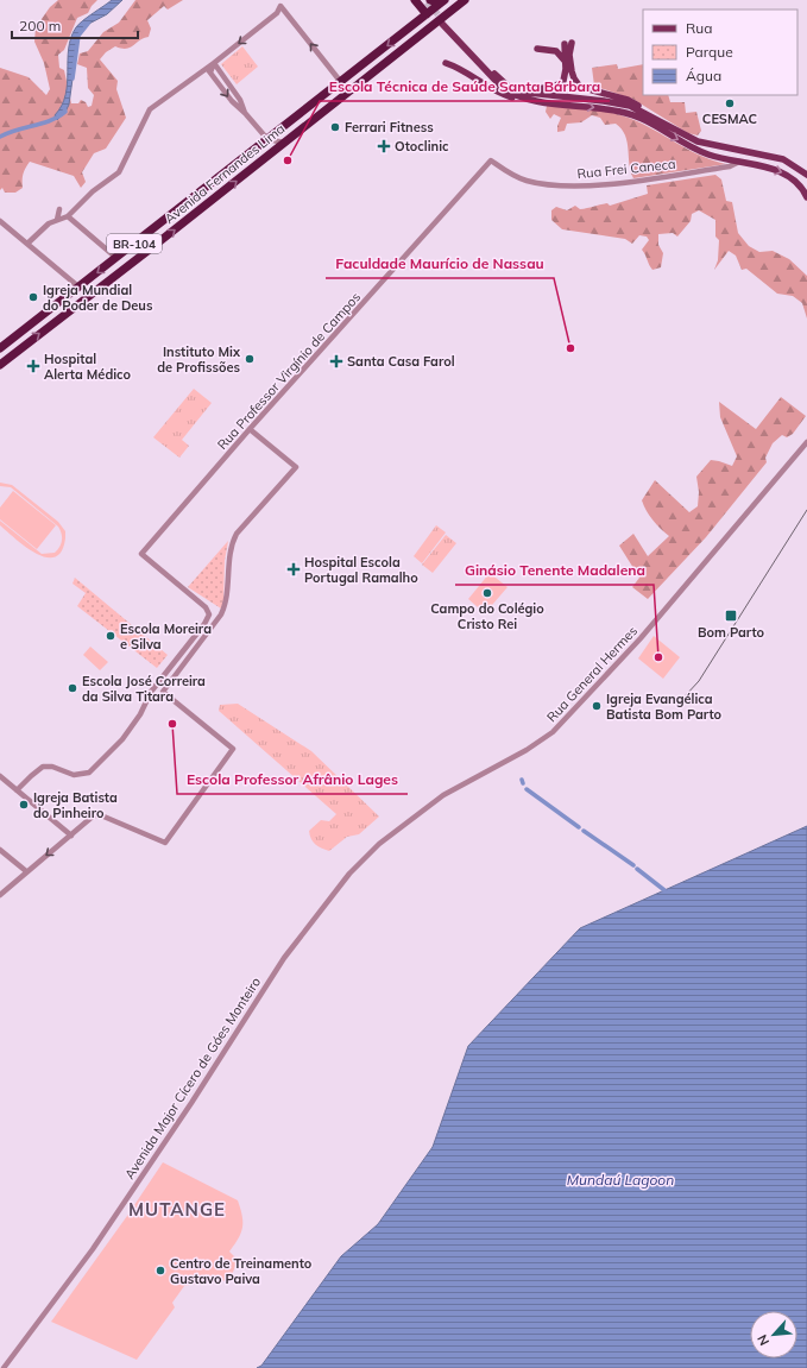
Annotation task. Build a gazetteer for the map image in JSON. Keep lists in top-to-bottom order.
{
  "streets": {
    "highway": ["Avenida Fernandes Lima", "BR-104"],
    "street": [
      "Rua Frei Caneca",
      "Rua Professor Virgínio de Campos",
      "Rua General Hermes",
      "Avenida Major Cícero de Góes Monteiro"
    ]
  },
  "crossings": [
    ["Rua Frei Caneca", "Rua Professor Virgínio de Campos"],
    ["Rua General Hermes", "Avenida Major Cícero de Góes Monteiro"]
  ],
  "districts": ["MUTANGE"],
  "water": ["Mundaú Lagoon"],
  "places": {
    "other": [
      "CESMAC",
      "Ferrari Fitness",
      "Escola Técnica de Saúde Santa Bárbara",
      "Igreja Mundial do Poder de Deus",
      "Faculdade Maurício de Nassau",
      "Instituto Mix de Profissões",
      "Campo do Colégio Cristo Rei",
      "Escola Moreira e Silva",
      "Ginásio Tenente Madalena",
      "Escola José Correira da Silva Titara",
      "Igreja Evangélica Batista Bom Parto",
      "Escola Professor Afrânio Lages",
      "Igreja Batista do Pinheiro",
      "Centro de Treinamento Gustavo Paiva"
    ],
    "health": [
      "Otoclinic",
      "Santa Casa Farol",
      "Hospital Alerta Médico",
      "Hospital Escola Portugal Ramalho"
    ],
    "transit": ["Bom Parto"]
  },
  "legend": ["Rua", "Parque", "Água"],
  "scale_bar": "200 m",
  "north": "bottom left"
}
